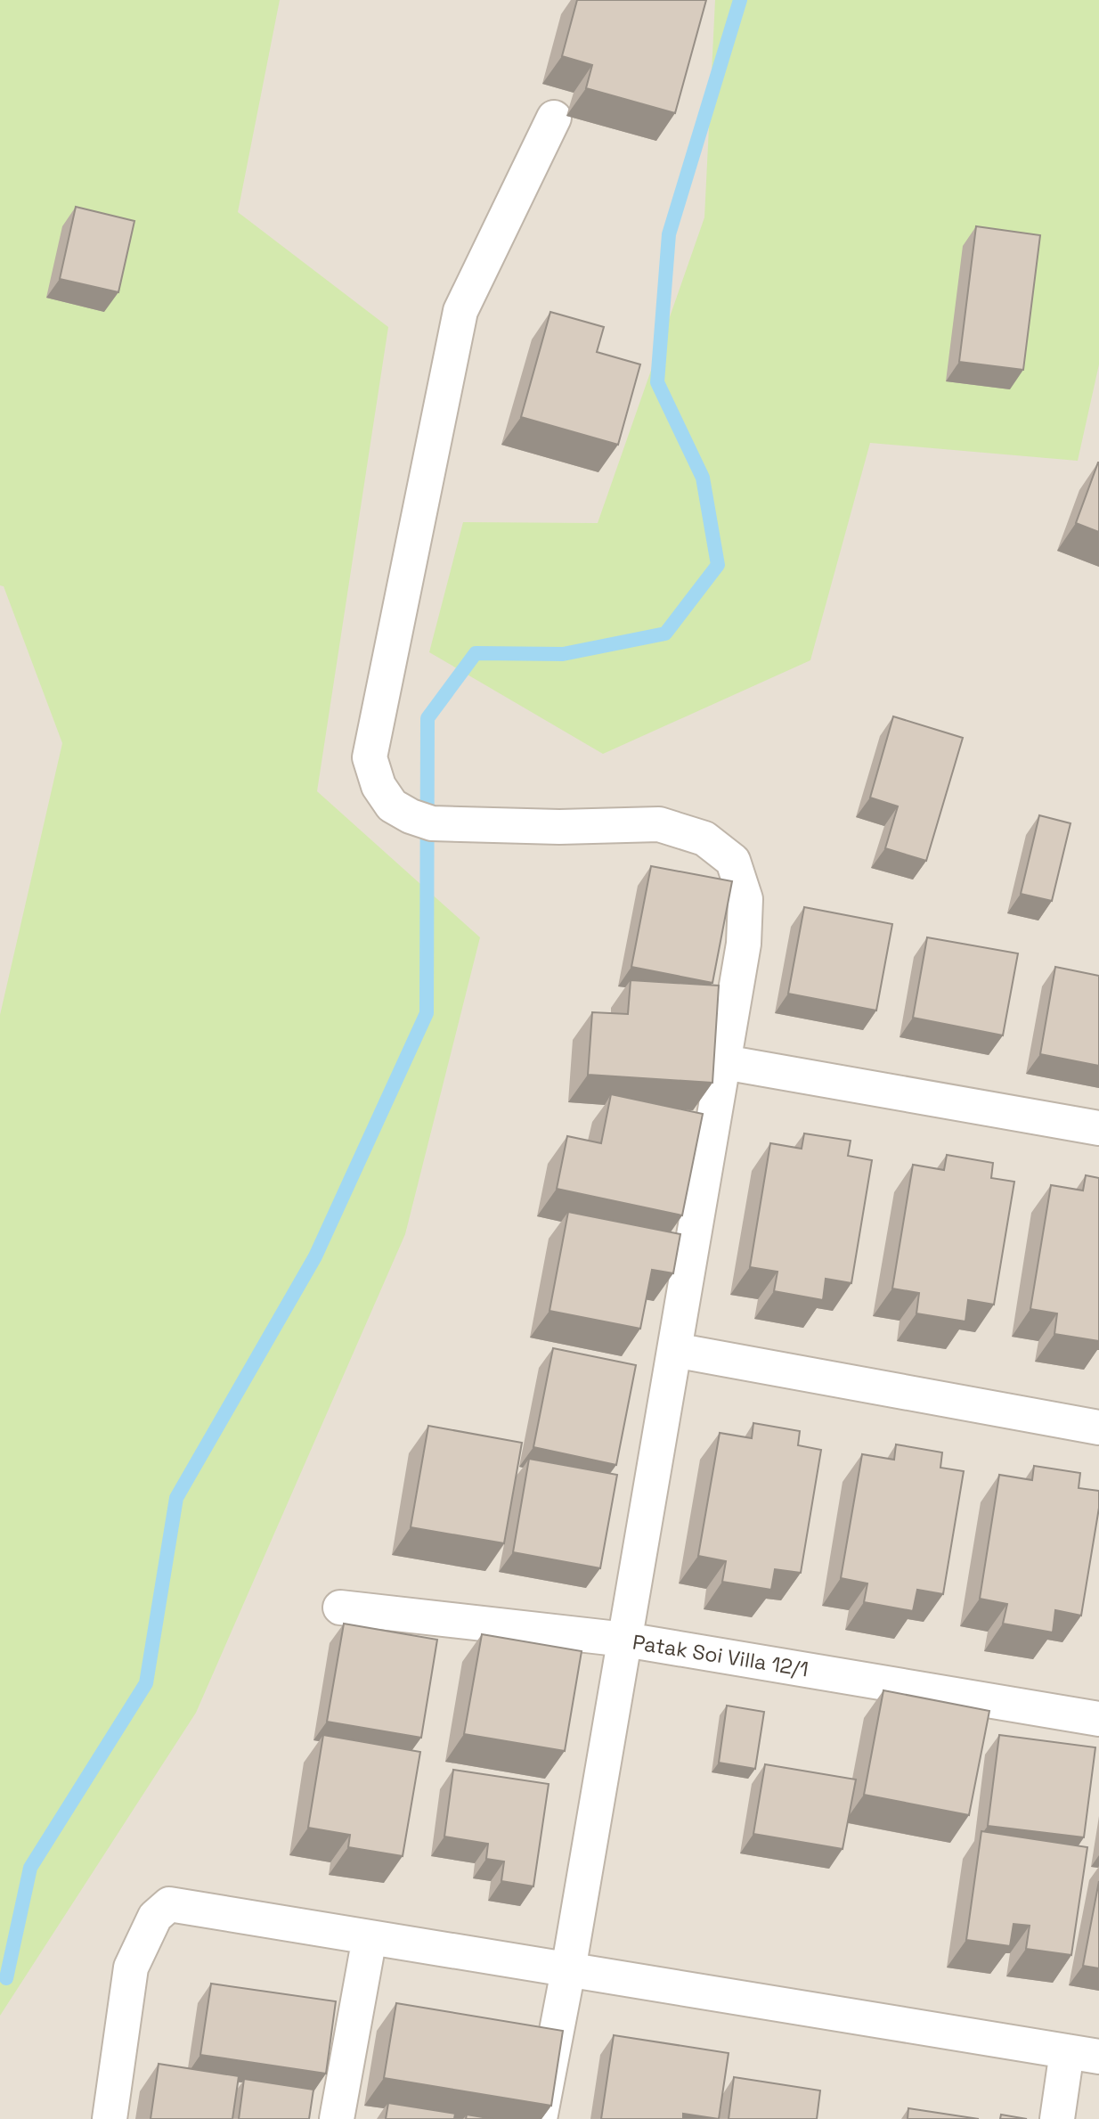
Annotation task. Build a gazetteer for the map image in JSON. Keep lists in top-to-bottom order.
{
  "streets": {
    "street": ["Patak Soi Villa 12/1"]
  }
}
